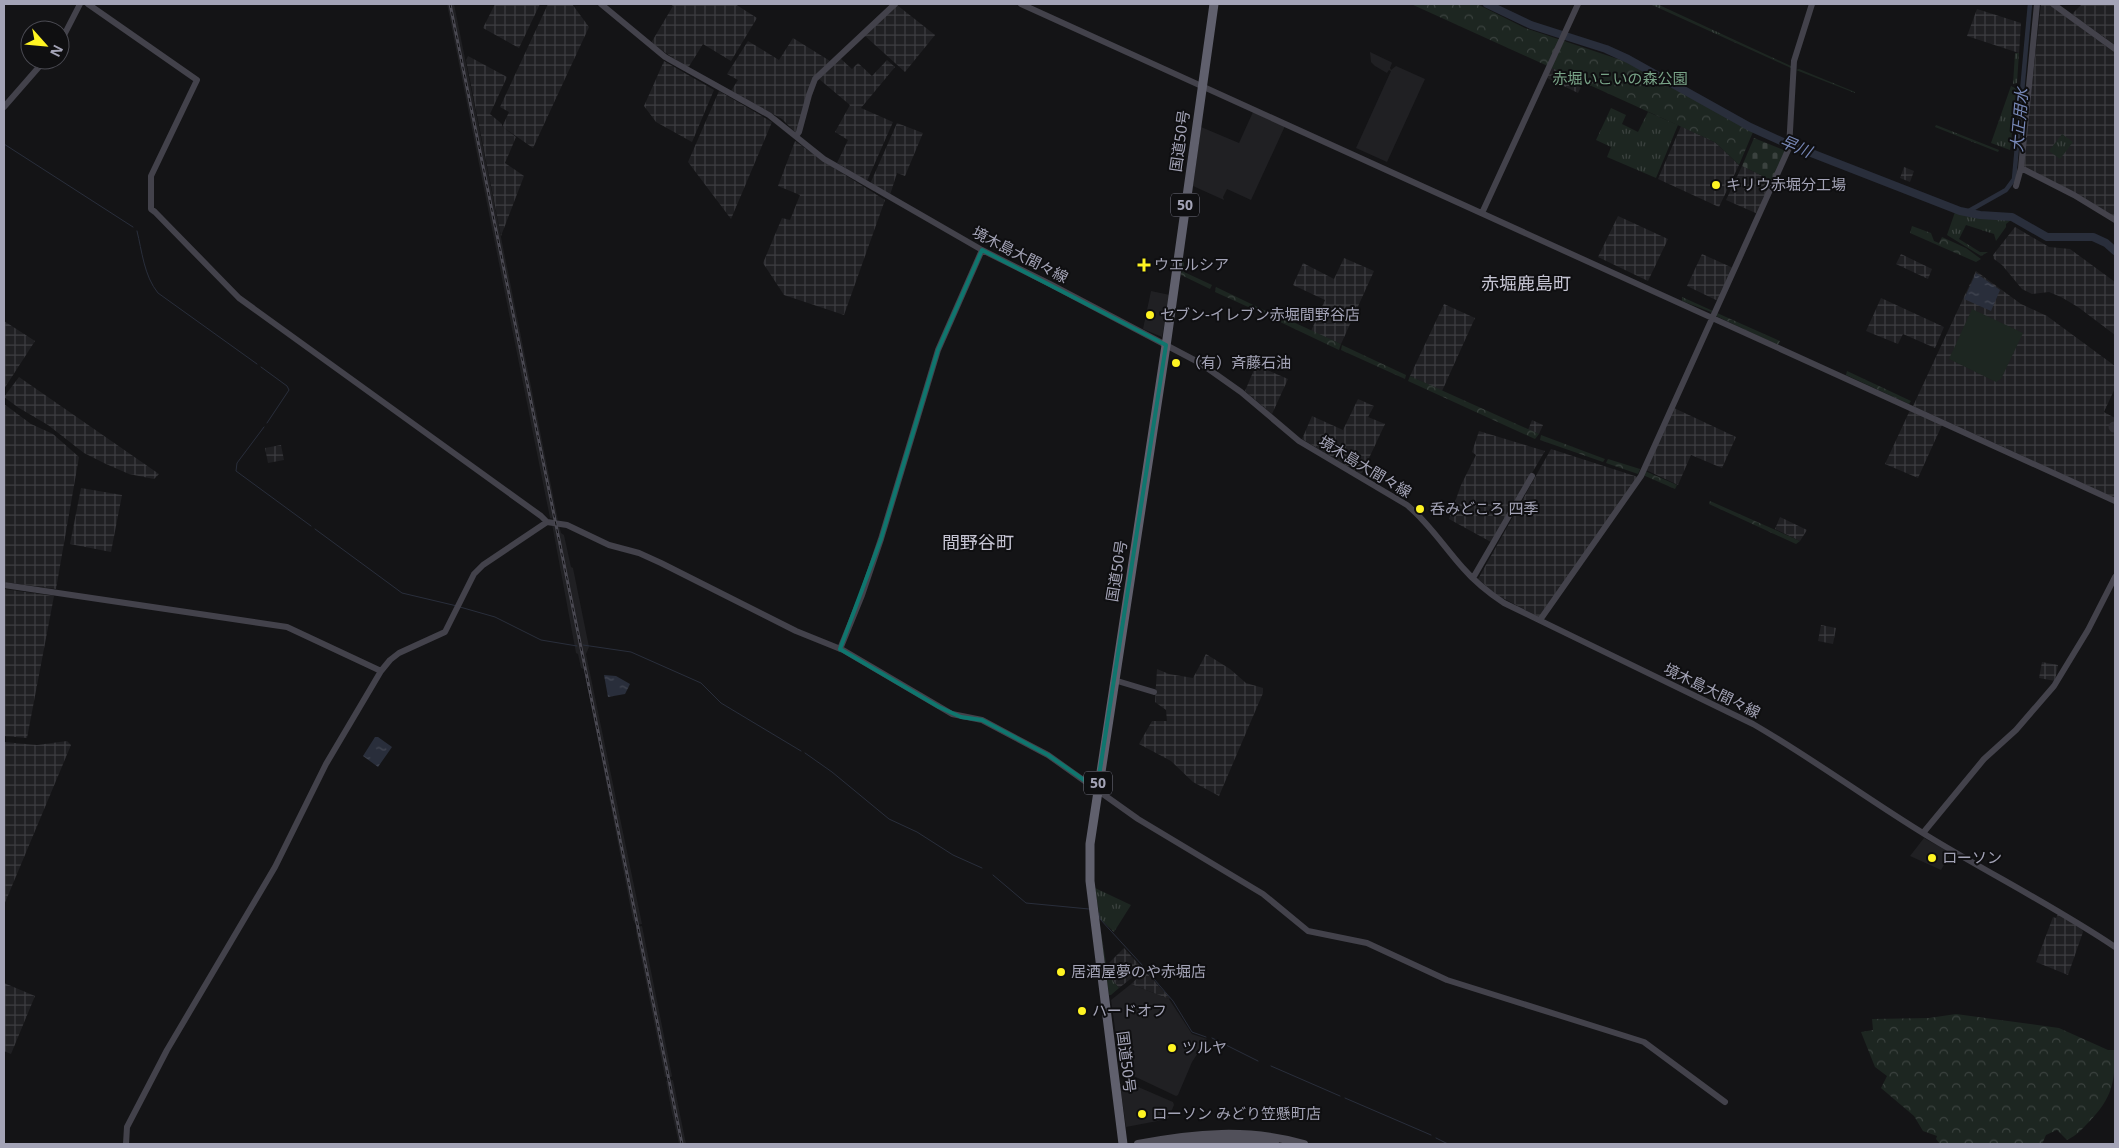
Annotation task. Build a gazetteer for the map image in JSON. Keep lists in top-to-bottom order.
{
  "streets": {
    "highway": ["国道50号", "50"],
    "street": ["境木島大間々線"]
  },
  "crossings": [
    ["国道50号", "境木島大間々線"]
  ],
  "districts": ["赤堀鹿島町", "間野谷町"],
  "water": ["大正用水", "早川"],
  "parks": ["赤堀いこいの森公園"],
  "places": {
    "other": [
      "キリウ赤堀分工場",
      "セブン-イレブン赤堀間野谷店",
      "（有）斉藤石油",
      "呑みどころ 四季",
      "ローソン",
      "居酒屋夢のや赤堀店",
      "ハードオフ",
      "ツルヤ",
      "ローソン みどり笠懸町店"
    ],
    "health": ["ウエルシア"]
  },
  "north": "bottom right"
}
